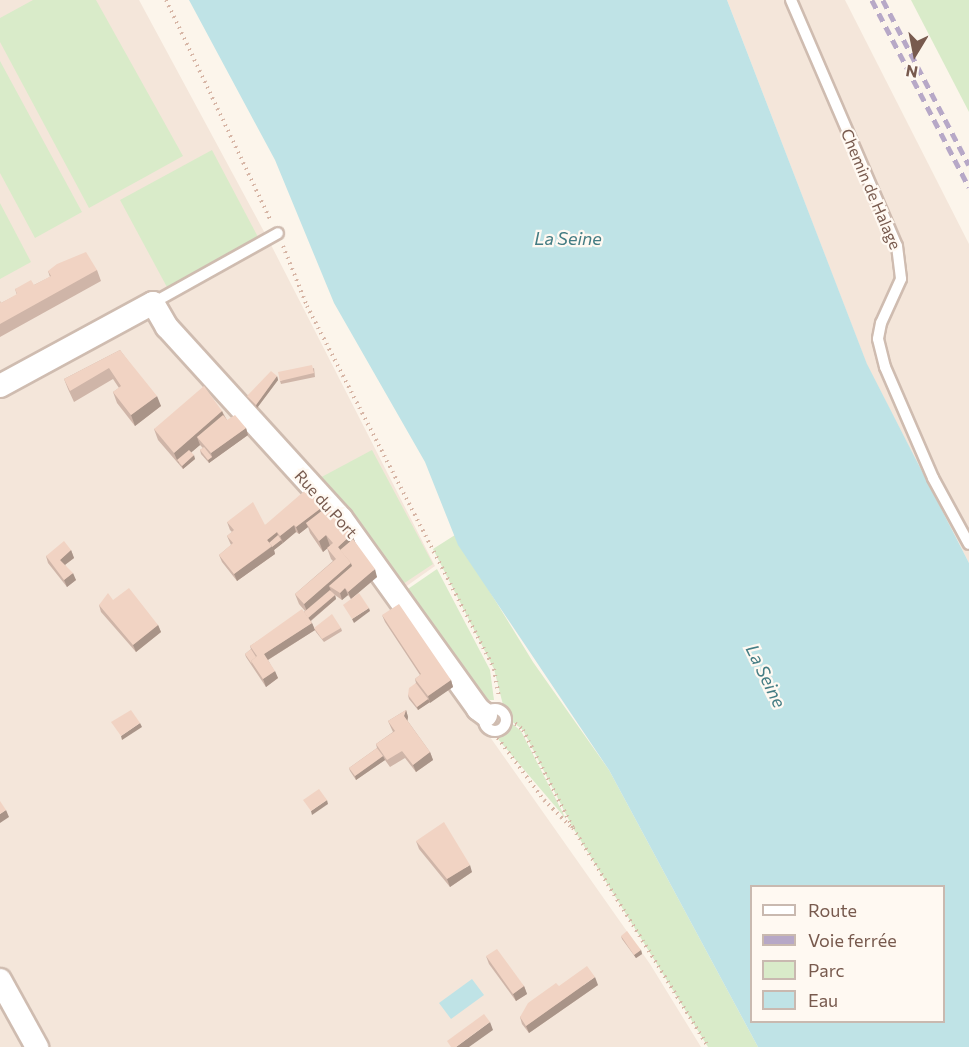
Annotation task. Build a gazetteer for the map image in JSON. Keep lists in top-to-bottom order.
{
  "streets": {
    "street": ["Rue du Port"],
    "lane": ["Chemin de Halage"]
  },
  "water": ["La Seine"],
  "legend": [
    "Route",
    "Voie ferrée",
    "Parc",
    "Eau"
  ],
  "north": "bottom"
}
